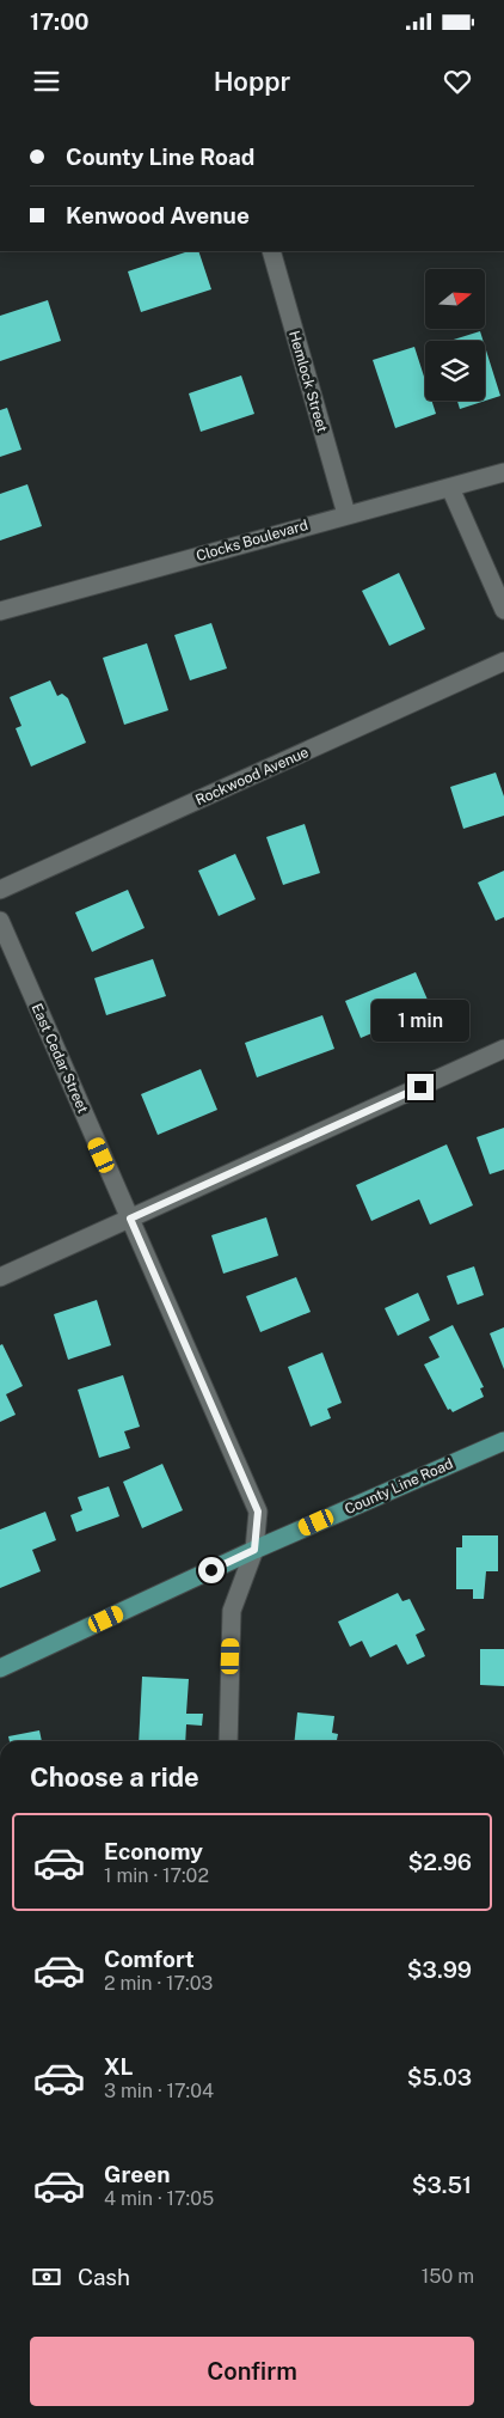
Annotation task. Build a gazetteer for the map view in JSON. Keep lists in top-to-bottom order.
{
  "streets": {
    "main road": ["County Line Road"],
    "street": [
      "Hemlock Street",
      "Clocks Boulevard",
      "Rockwood Avenue",
      "East Cedar Street"
    ]
  },
  "crossings": [
    ["Hemlock Street", "Clocks Boulevard"],
    ["East Cedar Street", "County Line Road"]
  ],
  "north": "right",
  "page": {
    "status": "17:00",
    "header": "Hoppr",
    "banner": ["County Line Road", "Kenwood Avenue"],
    "bubble": "1 min",
    "heading": "Choose a ride",
    "list": [
      {
        "name": "Economy",
        "note": "1 min · 17:02",
        "value": "$2.96"
      },
      {
        "name": "Comfort",
        "note": "2 min · 17:03",
        "value": "$3.99"
      },
      {
        "name": "XL",
        "note": "3 min · 17:04",
        "value": "$5.03"
      },
      {
        "name": "Green",
        "note": "4 min · 17:05",
        "value": "$3.51"
      }
    ],
    "pay": ["Cash", "150 m"],
    "buttons": "Confirm"
  }
}
